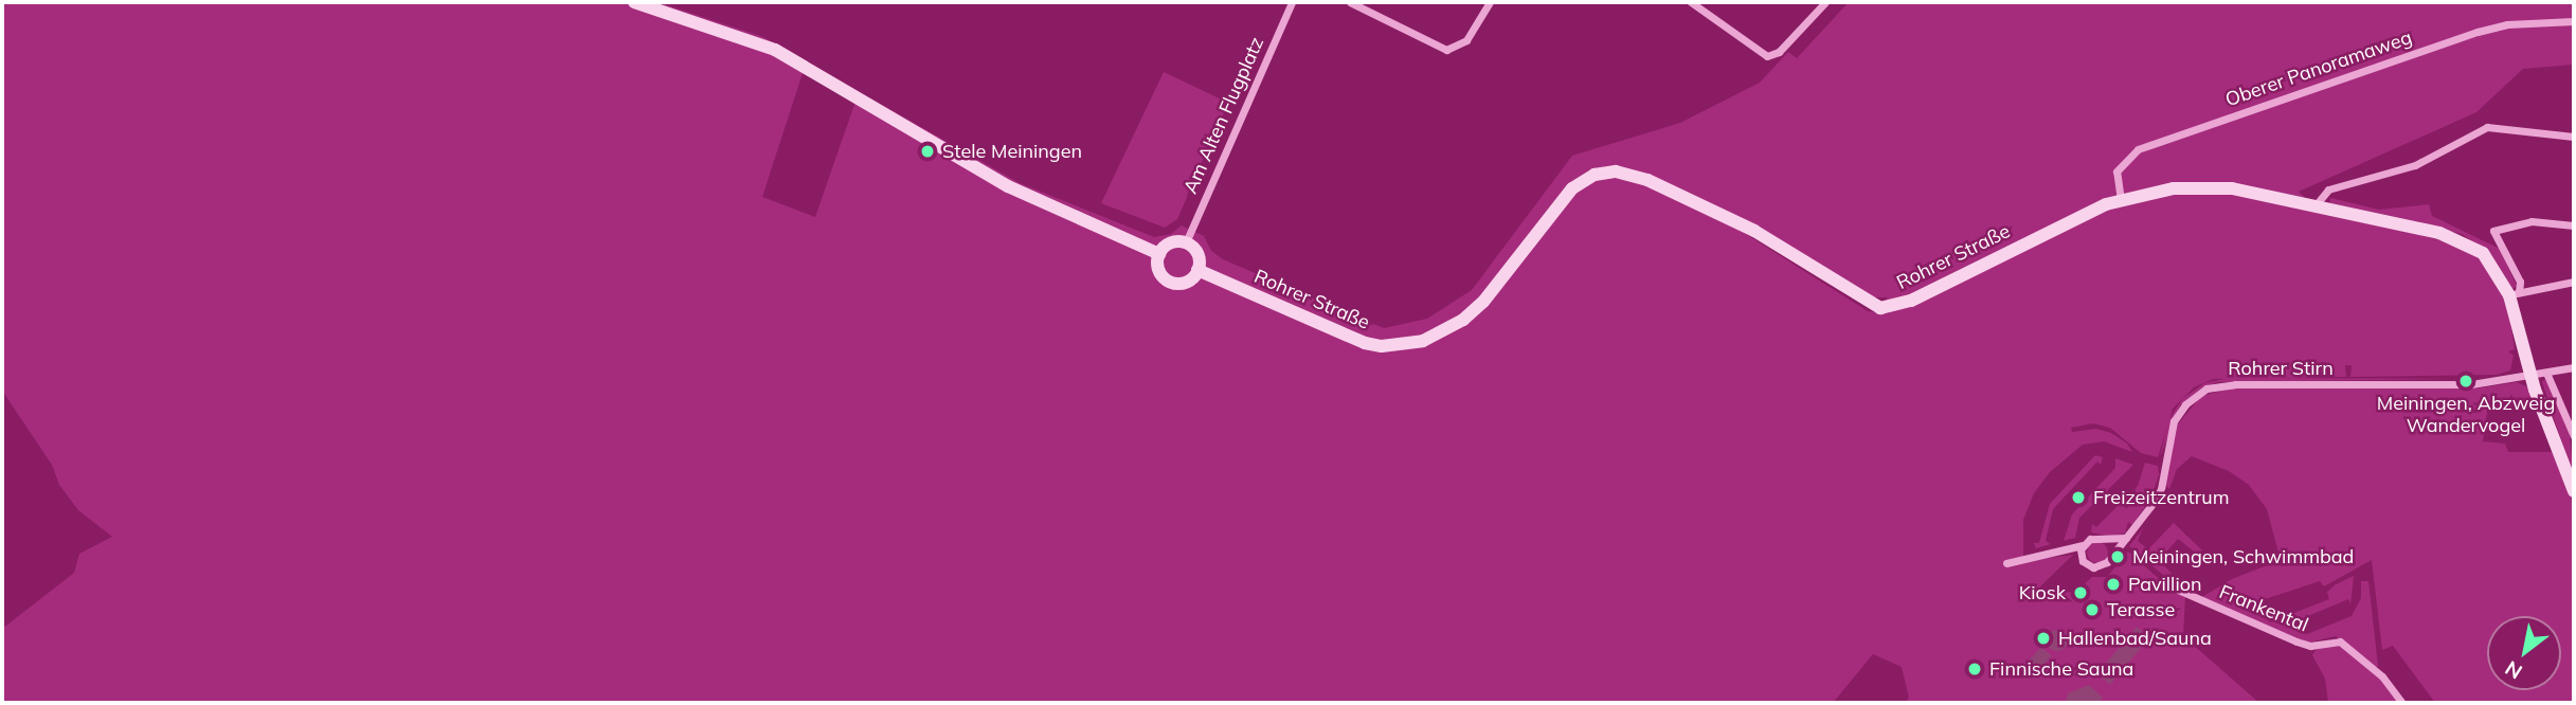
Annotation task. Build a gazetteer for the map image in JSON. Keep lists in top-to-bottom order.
{
  "streets": {
    "main road": ["Rohrer Straße"],
    "street": [
      "Oberer Panoramaweg",
      "Am Alten Flugplatz",
      "Rohrer Stirn",
      "Frankental"
    ]
  },
  "crossings": [
    ["Oberer Panoramaweg", "Rohrer Straße"],
    ["Am Alten Flugplatz", "Rohrer Straße"],
    ["Rohrer Straße", "Rohrer Stirn"]
  ],
  "places": [
    "Stele Meiningen",
    "Meiningen, Abzweig Wandervogel",
    "Freizeitzentrum",
    "Meiningen, Schwimmbad",
    "Pavillion",
    "Kiosk",
    "Terasse",
    "Hallenbad/Sauna",
    "Finnische Sauna"
  ],
  "north": "bottom left"
}
